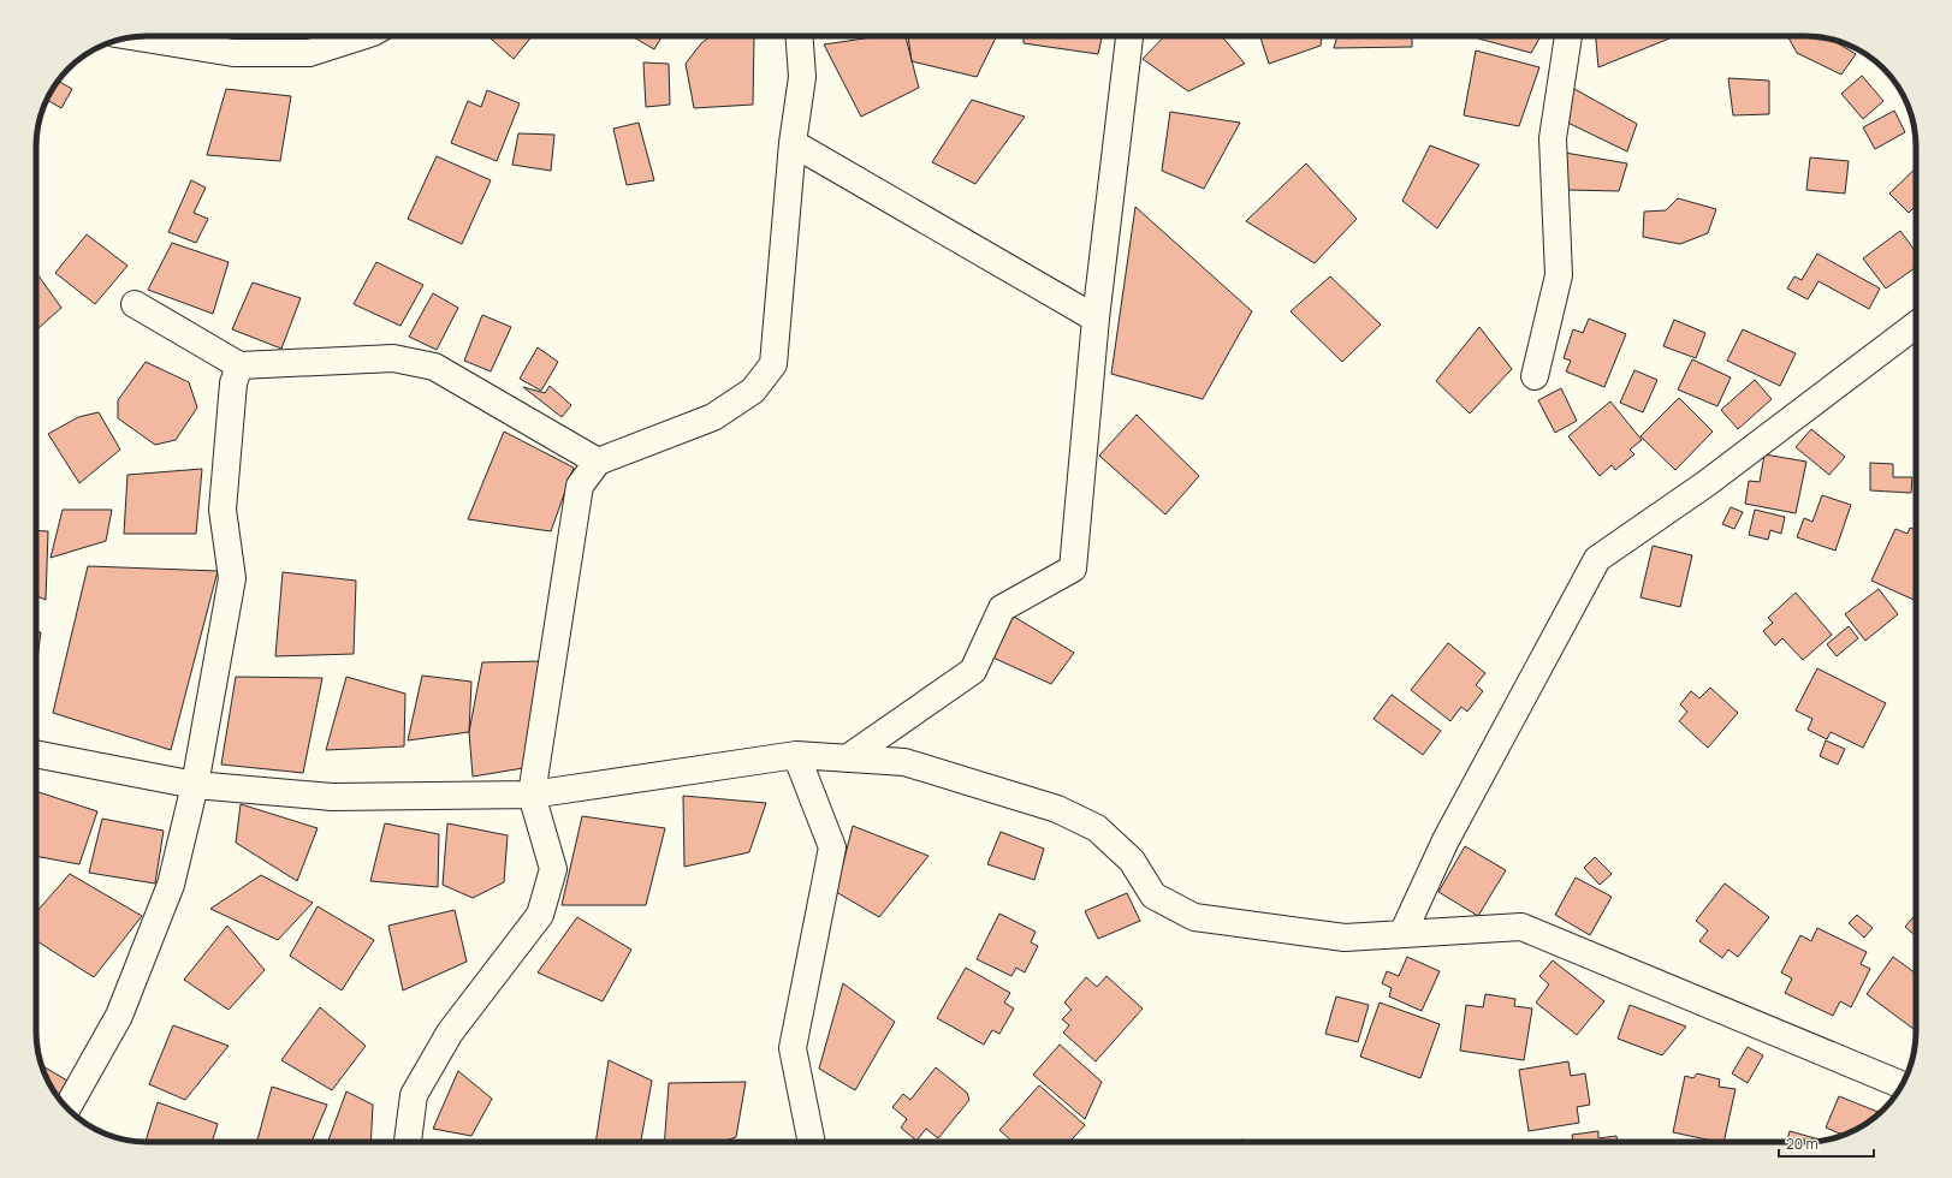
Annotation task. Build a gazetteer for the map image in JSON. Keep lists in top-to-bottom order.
{
  "scale_bar": "20 m"
}
